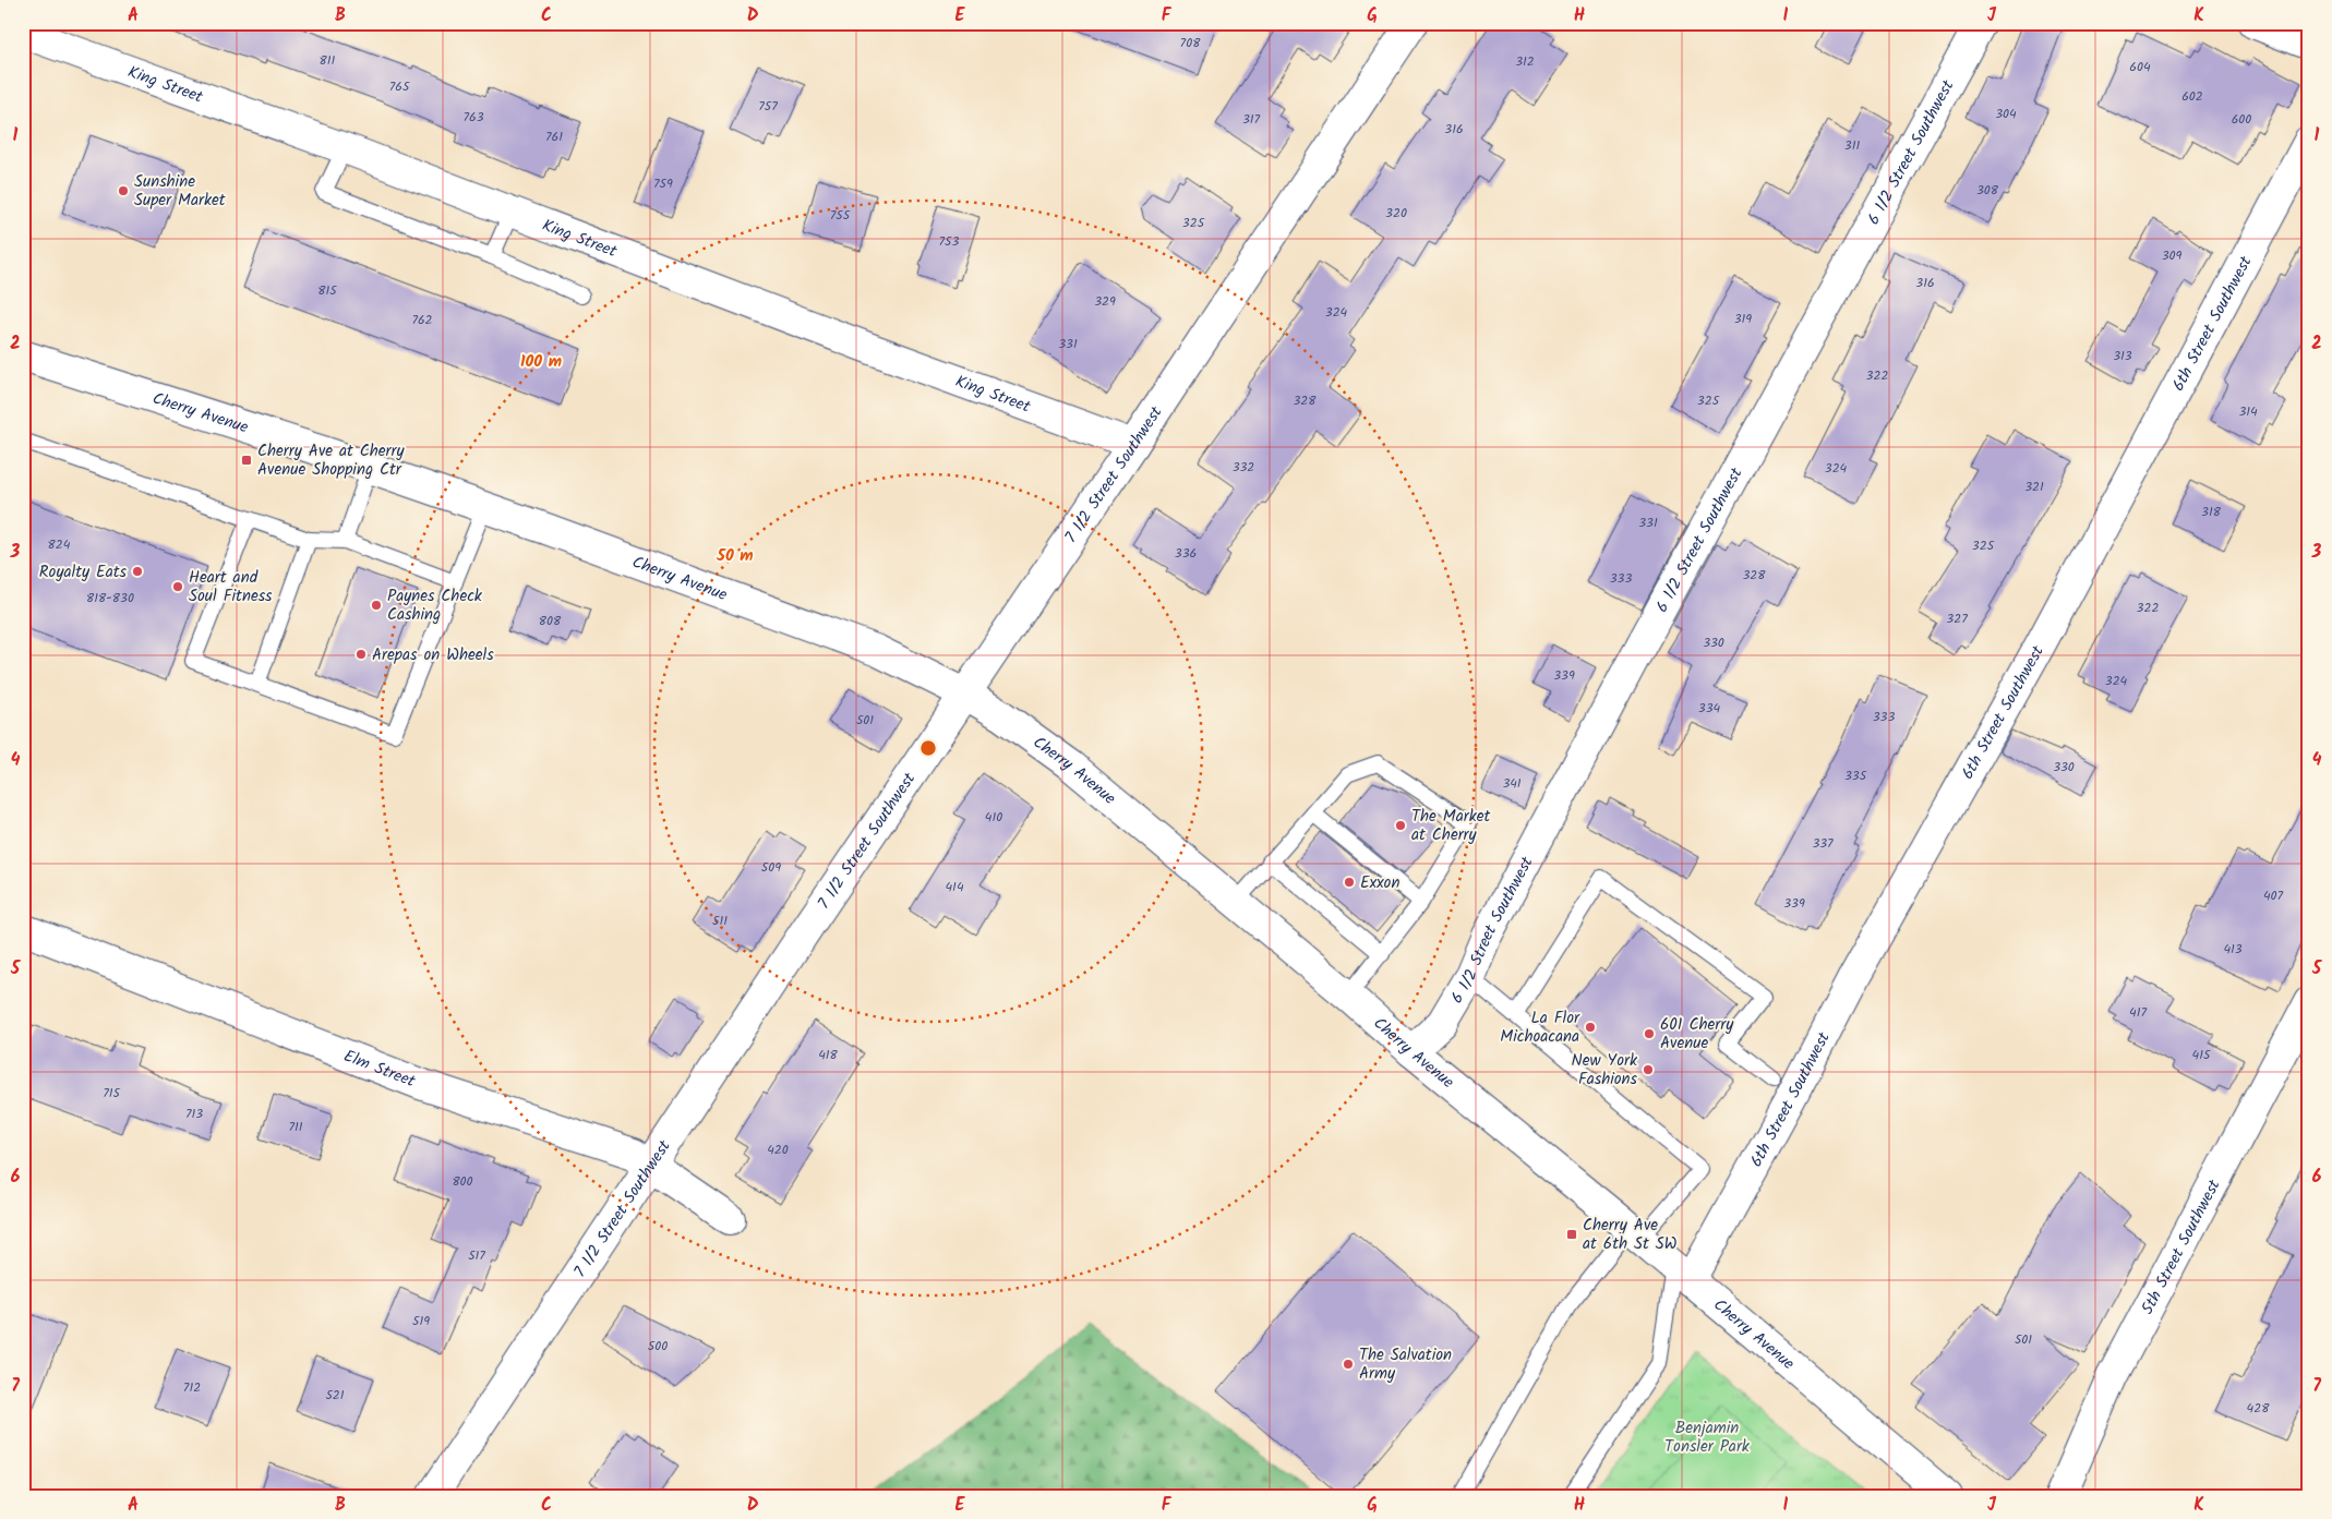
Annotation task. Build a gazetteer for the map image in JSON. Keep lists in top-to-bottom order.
{
  "streets": {
    "street": [
      "King Street",
      "6 1/2 Street Southwest",
      "6th Street Southwest",
      "Cherry Avenue",
      "7 1/2 Street Southwest",
      "Elm Street",
      "5th Street Southwest"
    ]
  },
  "crossings": [
    ["King Street", "7 1/2 Street Southwest"],
    ["6 1/2 Street Southwest", "Cherry Avenue"],
    ["6th Street Southwest", "Cherry Avenue"],
    ["Cherry Avenue", "7 1/2 Street Southwest"],
    ["7 1/2 Street Southwest", "Elm Street"]
  ],
  "parks": ["Benjamin Tonsler Park"],
  "places": {
    "other": [
      "Sunshine Super Market",
      "Royalty Eats",
      "Heart and Soul Fitness",
      "Paynes Check Cashing",
      "Arepas on Wheels",
      "The Market at Cherry",
      "Exxon",
      "La Flor Michoacana",
      "601 Cherry Avenue",
      "New York Fashions",
      "The Salvation Army"
    ],
    "transit": ["Cherry Ave at Cherry Avenue Shopping Ctr", "Cherry Ave at 6th St SW"]
  },
  "house_numbers": [
    "708",
    "811",
    "312",
    "604",
    "765",
    "602",
    "757",
    "304",
    "763",
    "317",
    "600",
    "316",
    "761",
    "311",
    "759",
    "308",
    "320",
    "755",
    "325",
    "753",
    "309",
    "316",
    "815",
    "329",
    "324",
    "319",
    "762",
    "331",
    "313",
    "322",
    "328",
    "325",
    "314",
    "332",
    "324",
    "321",
    "318",
    "331",
    "824",
    "325",
    "336",
    "328",
    "333",
    "818-830",
    "322",
    "327",
    "808",
    "330",
    "339",
    "324",
    "334",
    "333",
    "501",
    "330",
    "335",
    "341",
    "410",
    "337",
    "509",
    "414",
    "407",
    "339",
    "511",
    "413",
    "417",
    "418",
    "415",
    "715",
    "713",
    "711",
    "420",
    "800",
    "517",
    "519",
    "501",
    "500",
    "712",
    "521",
    "428"
  ],
  "grid": {
    "columns": [
      "A",
      "B",
      "C",
      "D",
      "E",
      "F",
      "G",
      "H",
      "I",
      "J",
      "K"
    ],
    "rows": [
      "1",
      "2",
      "3",
      "4",
      "5",
      "6",
      "7"
    ]
  },
  "rings": ["100 m", "50 m"]
}
